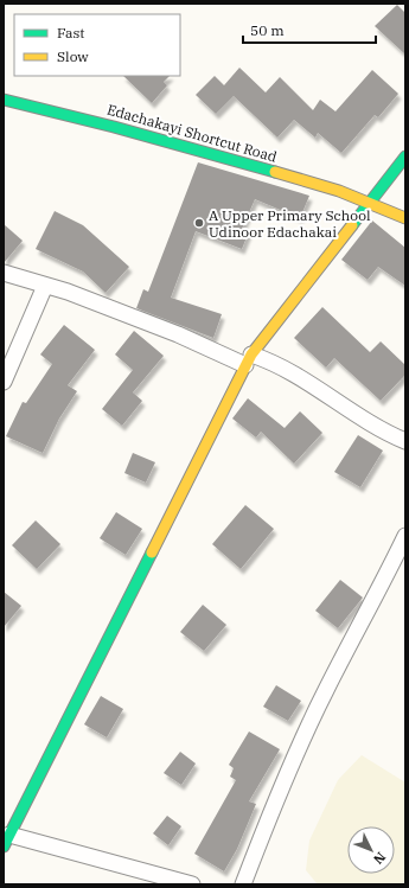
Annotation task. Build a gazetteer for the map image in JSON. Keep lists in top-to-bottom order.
{
  "streets": {
    "main road": ["Edachakayi Shortcut Road"]
  },
  "places": ["A Upper Primary School Udinoor Edachakai"],
  "legend": ["Fast", "Slow"],
  "scale_bar": "50 m",
  "north": "bottom right"
}
